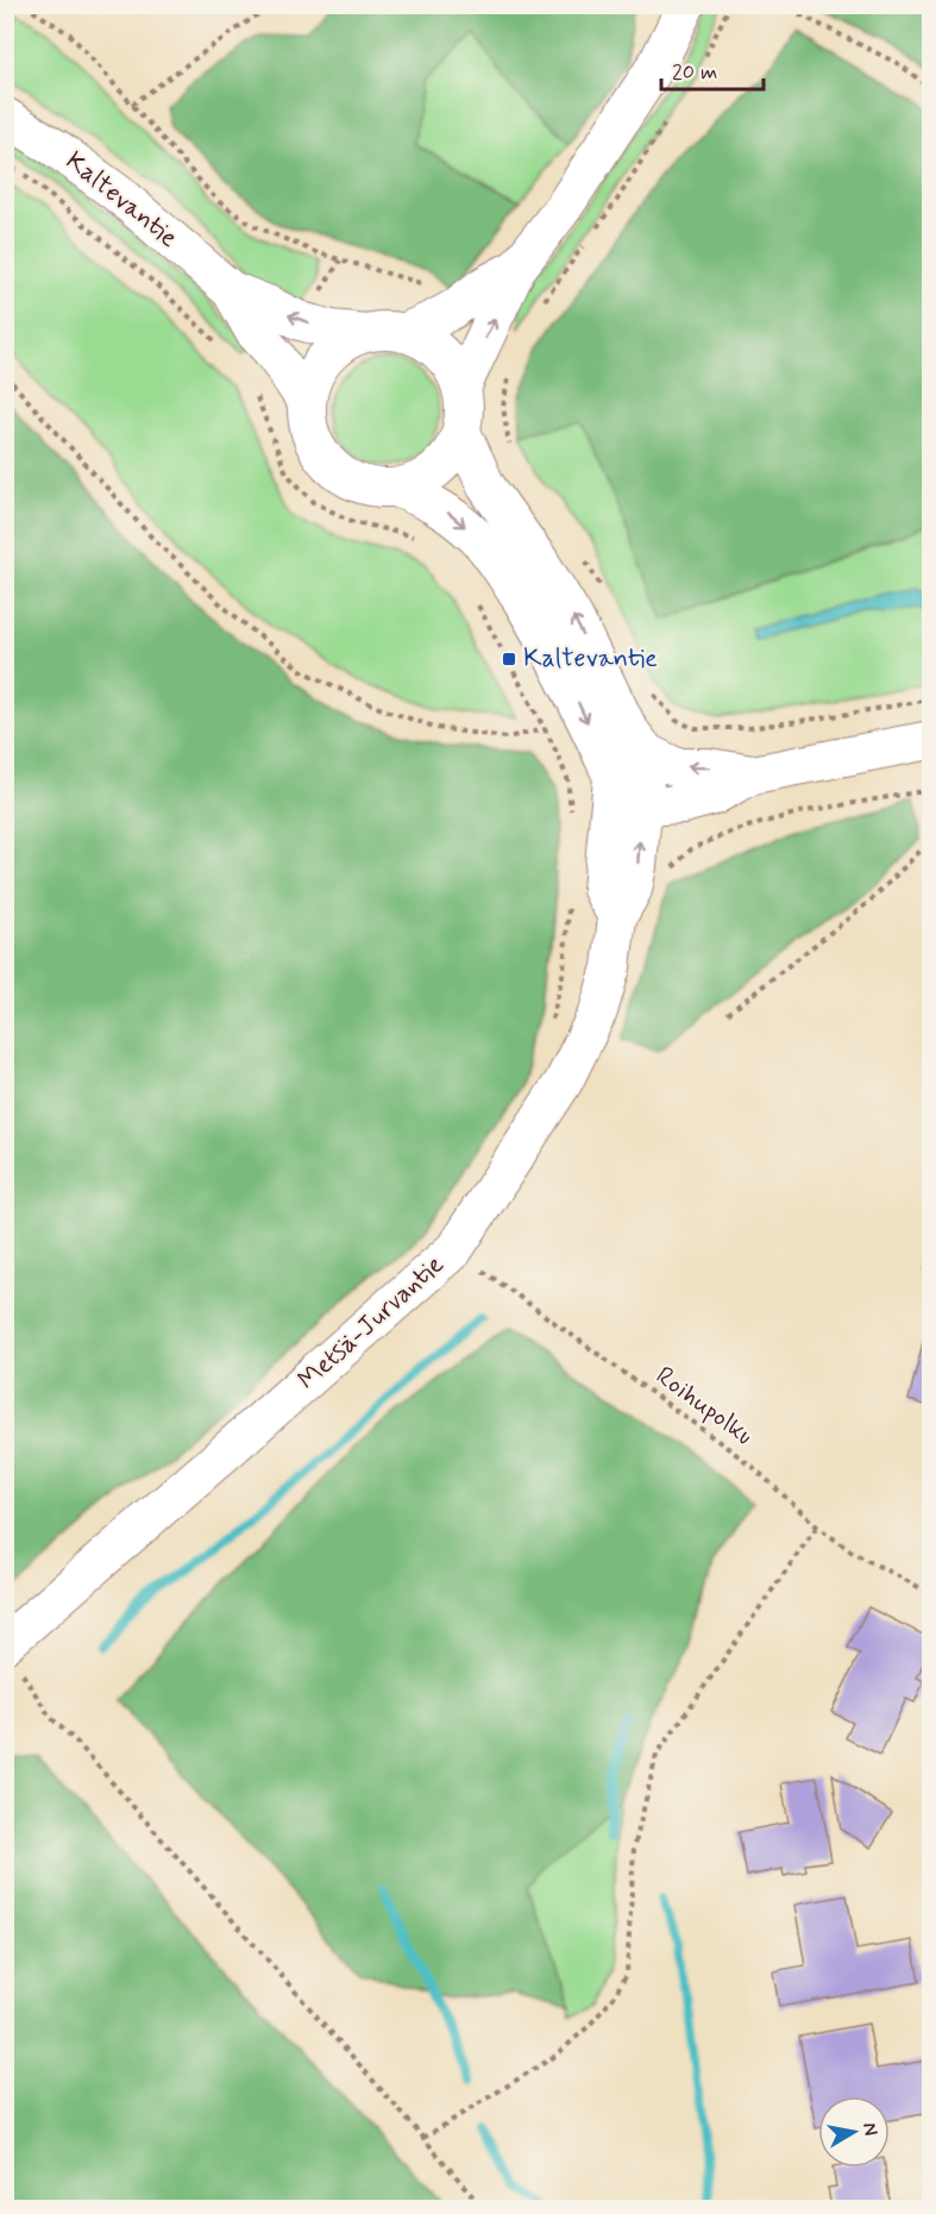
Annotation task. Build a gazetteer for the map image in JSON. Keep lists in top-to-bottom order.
{
  "streets": {
    "street": ["Kaltevantie", "Metsä-Jurvantie"],
    "path": ["Roihupolku"]
  },
  "crossings": [
    ["Metsä-Jurvantie", "Roihupolku"]
  ],
  "places": {
    "transit": ["Kaltevantie"]
  },
  "scale_bar": "20 m",
  "north": "right"
}
